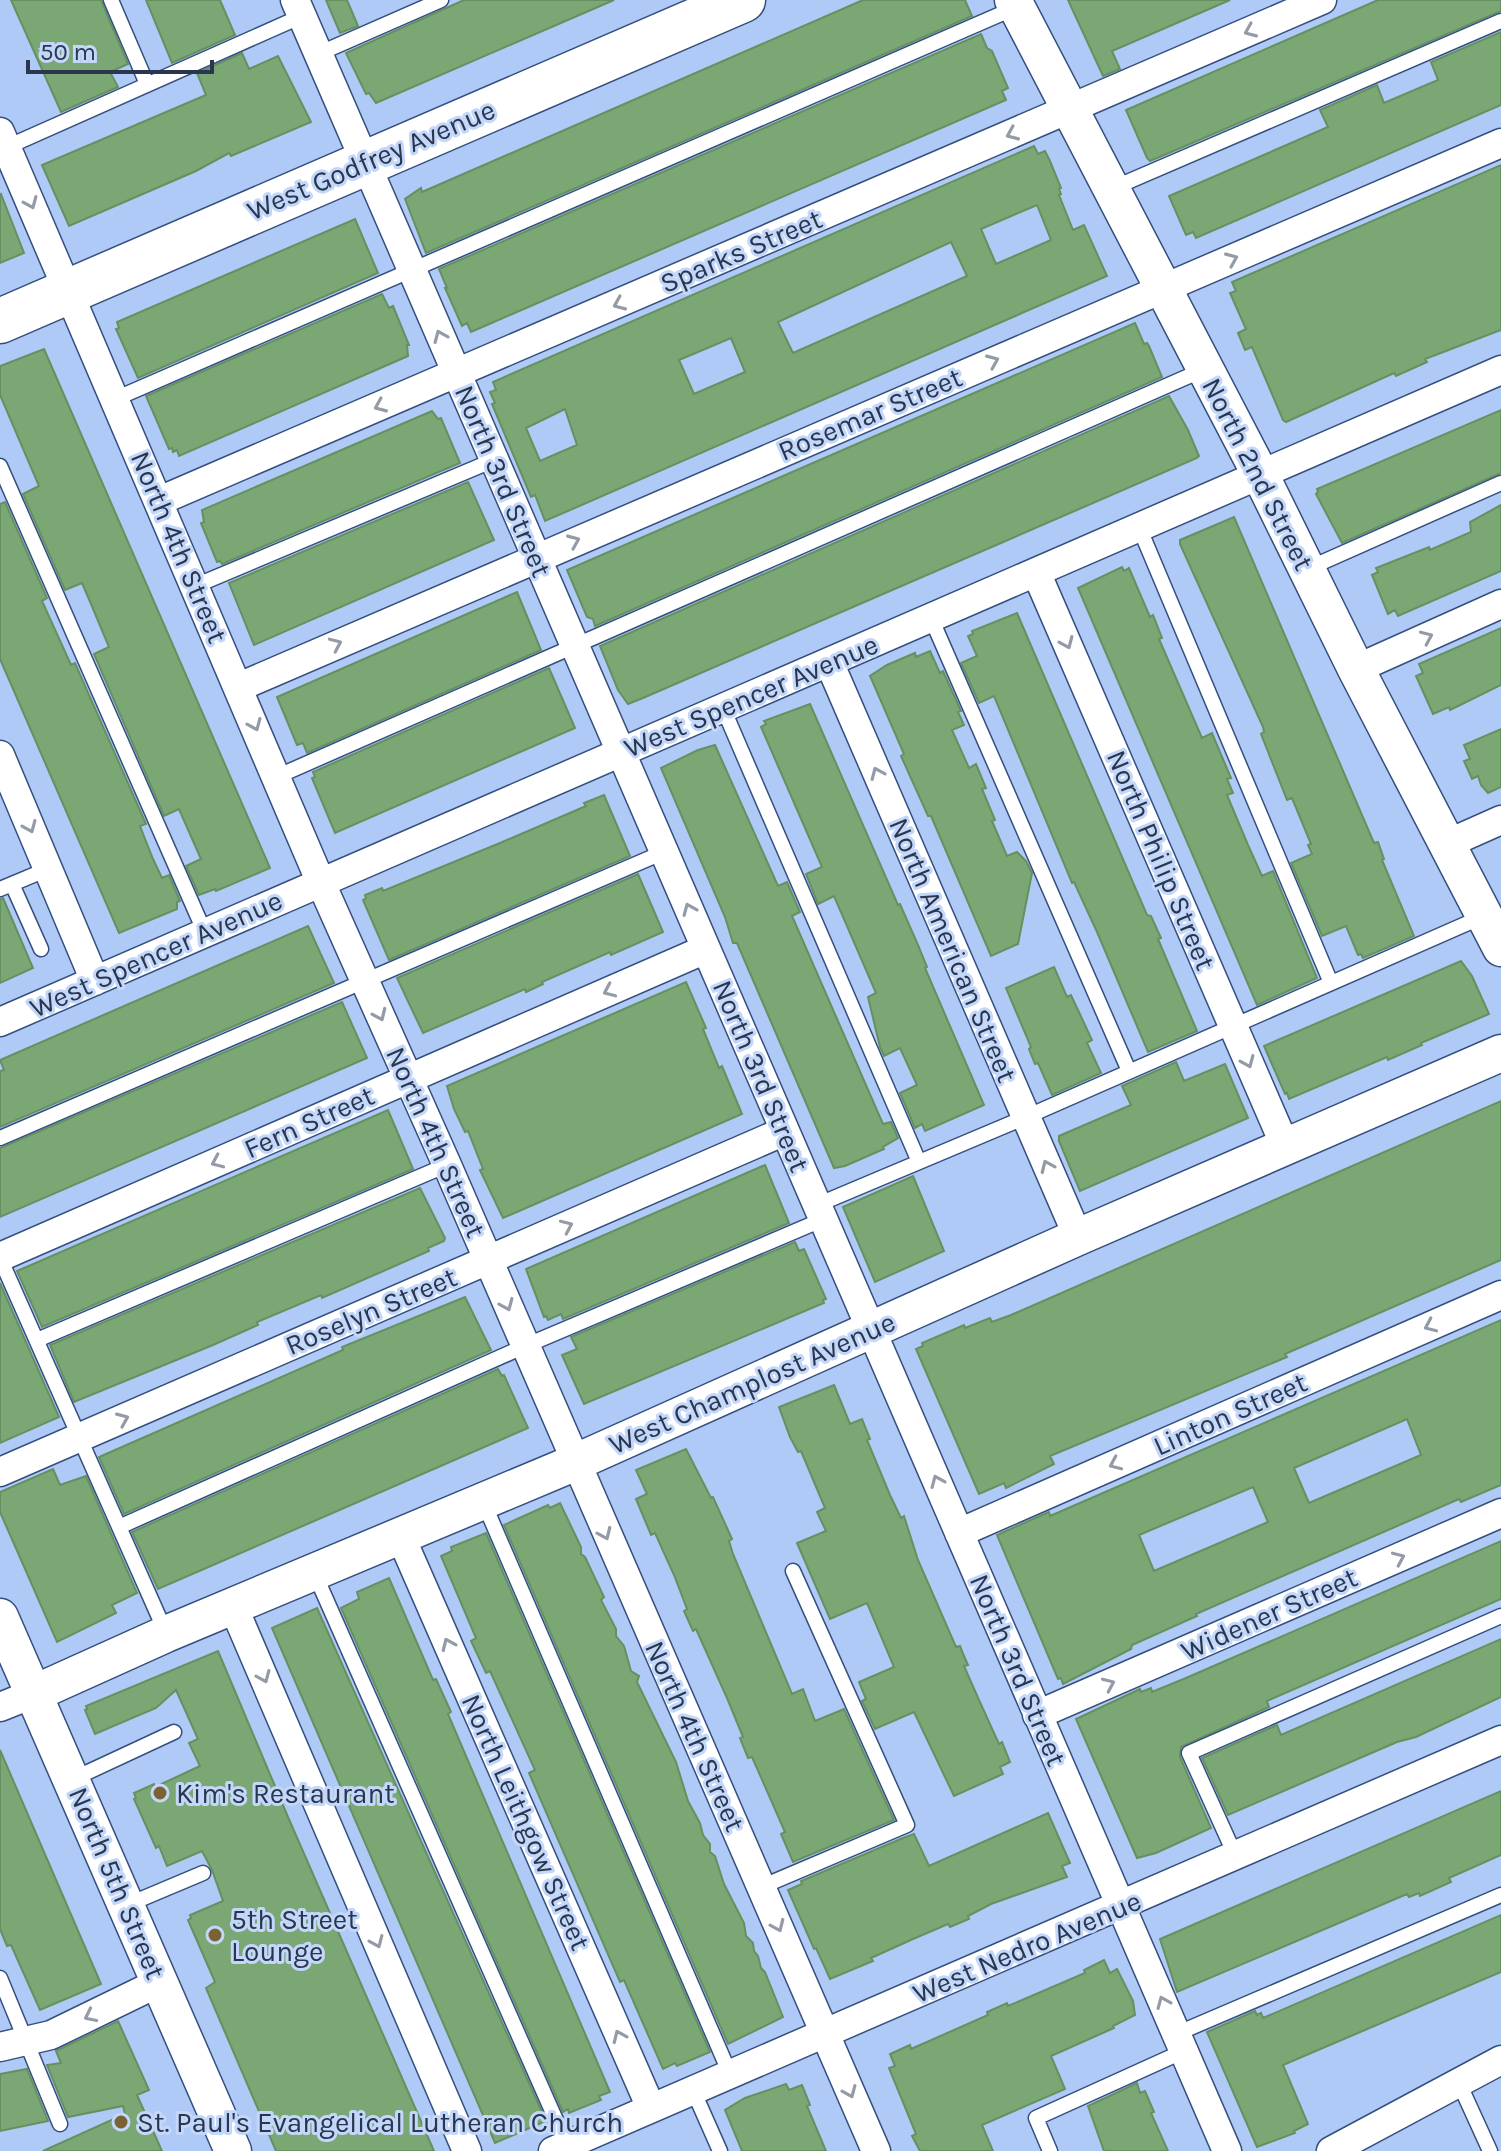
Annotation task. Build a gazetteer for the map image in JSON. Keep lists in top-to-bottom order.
{
  "streets": {
    "main road": ["West Godfrey Avenue"],
    "street": [
      "Sparks Street",
      "Rosemar Street",
      "North 2nd Street",
      "North 3rd Street",
      "North 4th Street",
      "West Spencer Avenue",
      "North Philip Street",
      "North American Street",
      "Fern Street",
      "Roselyn Street",
      "West Champlost Avenue",
      "Linton Street",
      "Widener Street",
      "North Leithgow Street",
      "North 5th Street",
      "West Nedro Avenue"
    ]
  },
  "crossings": [
    ["West Godfrey Avenue", "North 3rd Street"],
    ["West Godfrey Avenue", "North 4th Street"],
    ["Sparks Street", "North 2nd Street"],
    ["Sparks Street", "North 3rd Street"],
    ["Sparks Street", "North 4th Street"],
    ["Rosemar Street", "North 2nd Street"],
    ["Rosemar Street", "North 3rd Street"],
    ["Rosemar Street", "North 4th Street"],
    ["North 2nd Street", "West Spencer Avenue"],
    ["North 3rd Street", "West Spencer Avenue"],
    ["North 3rd Street", "Fern Street"],
    ["North 3rd Street", "Roselyn Street"],
    ["North 3rd Street", "West Champlost Avenue"],
    ["North 3rd Street", "Linton Street"],
    ["North 3rd Street", "Widener Street"],
    ["North 3rd Street", "West Nedro Avenue"],
    ["North 4th Street", "West Spencer Avenue"],
    ["North 4th Street", "Fern Street"],
    ["North 4th Street", "Roselyn Street"],
    ["North 4th Street", "West Champlost Avenue"],
    ["North 4th Street", "West Nedro Avenue"],
    ["West Spencer Avenue", "North Philip Street"],
    ["West Spencer Avenue", "North American Street"],
    ["North Philip Street", "West Champlost Avenue"],
    ["North American Street", "West Champlost Avenue"],
    ["West Champlost Avenue", "North Leithgow Street"],
    ["West Champlost Avenue", "North 5th Street"],
    ["North Leithgow Street", "West Nedro Avenue"]
  ],
  "one_way": [
    "Sparks Street",
    "Rosemar Street",
    "North 4th Street",
    "North Philip Street",
    "North American Street",
    "Fern Street",
    "Roselyn Street",
    "Linton Street",
    "Widener Street"
  ],
  "places": ["Kim's Restaurant", "5th Street Lounge", "St. Paul's Evangelical Lutheran Church"],
  "scale_bar": "50 m"
}
